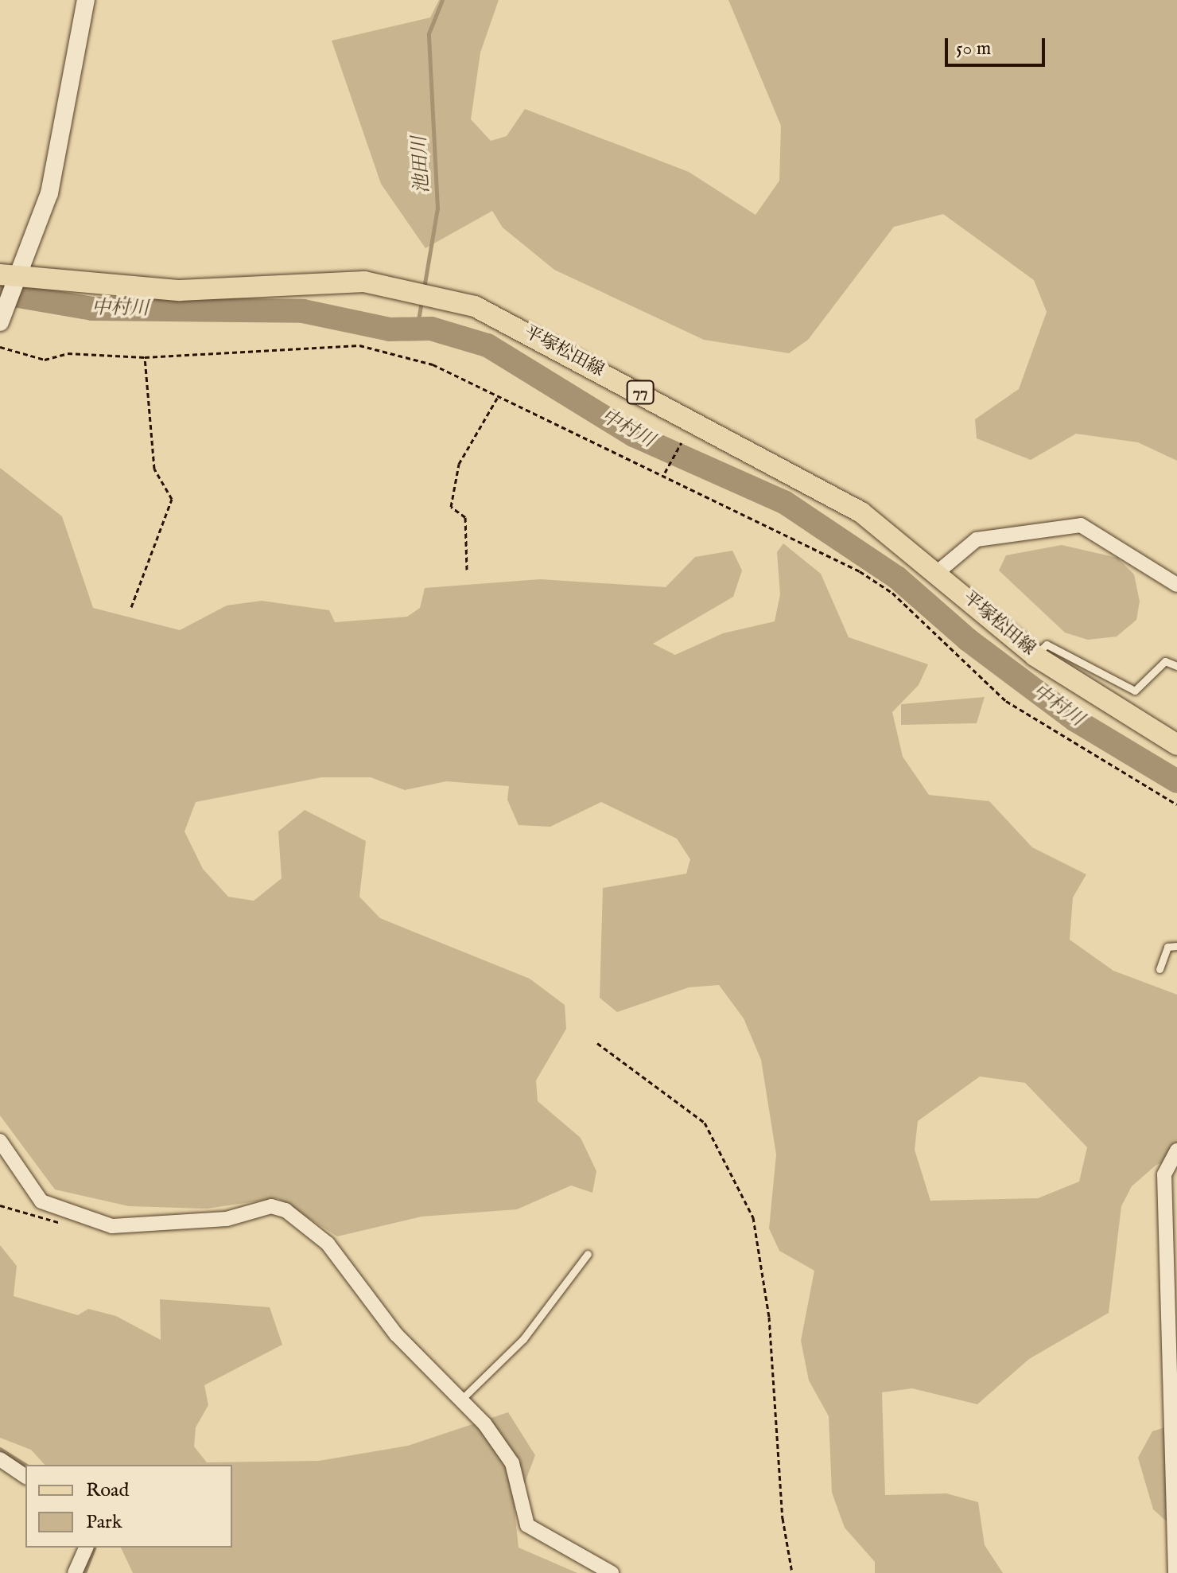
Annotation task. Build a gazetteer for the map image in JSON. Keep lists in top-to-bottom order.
{
  "streets": {
    "main road": ["平塚松田線", "77"]
  },
  "water": ["池田川", "中村川"],
  "legend": ["Road", "Park"],
  "scale_bar": "50 m"
}
